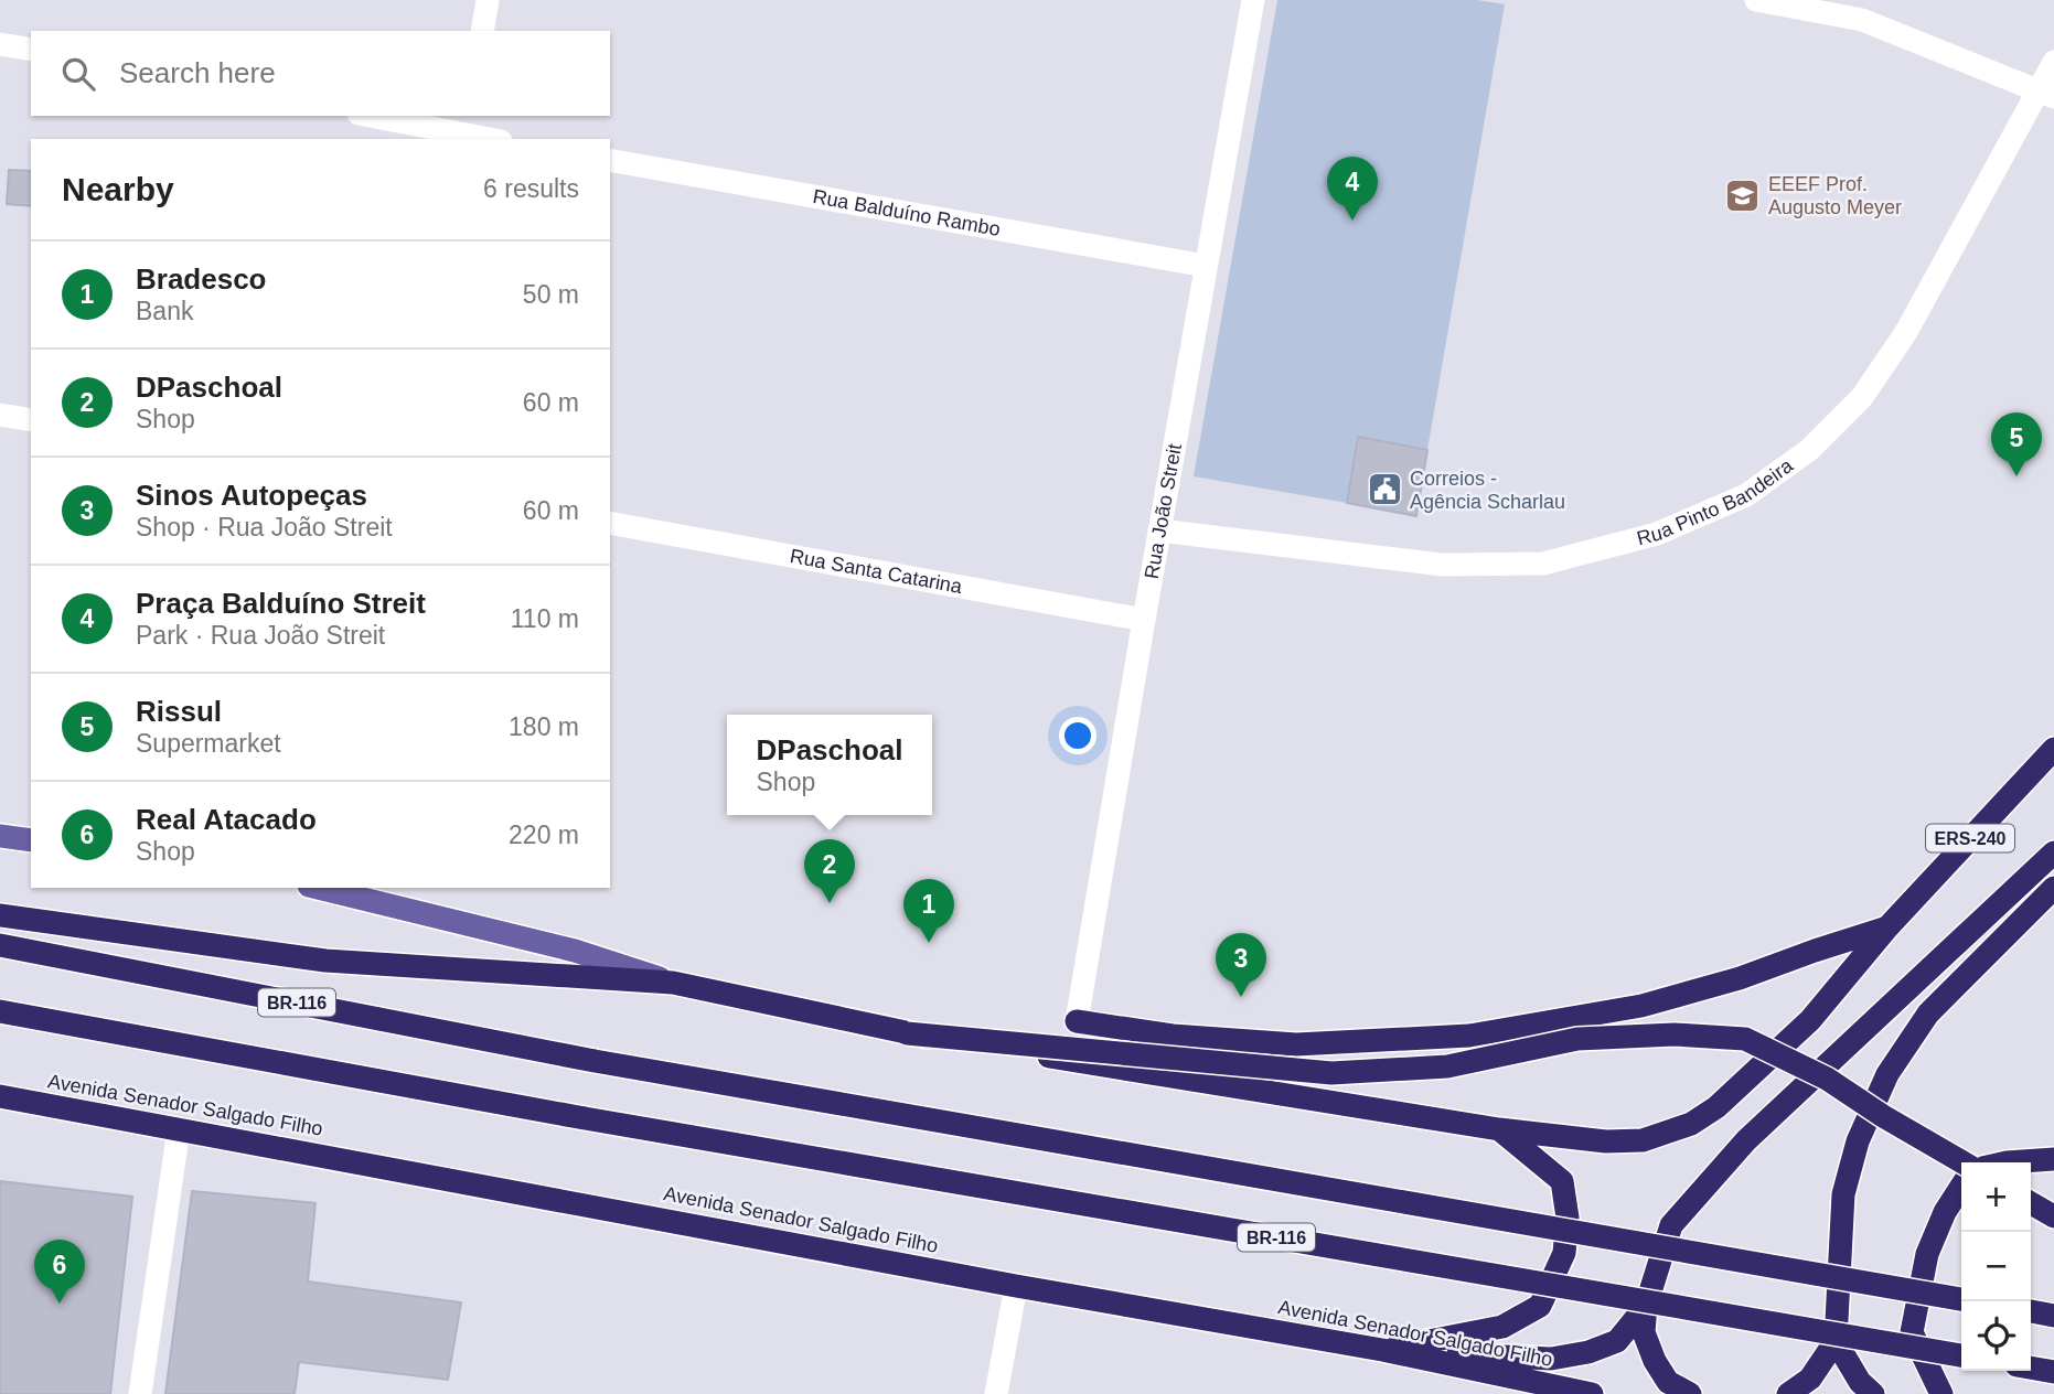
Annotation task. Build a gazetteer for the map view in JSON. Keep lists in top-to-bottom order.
{
  "streets": {
    "highway": ["ERS-240", "BR-116", "Avenida Senador Salgado Filho"],
    "street": [
      "Rua Balduíno Rambo",
      "Rua Pinto Bandeira",
      "Rua João Streit",
      "Rua Santa Catarina"
    ]
  },
  "crossings": [
    ["Rua Balduíno Rambo", "Rua João Streit"],
    ["Rua Pinto Bandeira", "Rua João Streit"],
    ["Rua João Streit", "Rua Santa Catarina"]
  ],
  "places": {
    "school or university": ["EEEF Prof. Augusto Meyer"],
    "public building": ["Correios - Agência Scharlau"]
  },
  "page": {
    "search": "Search here",
    "heading": ["Nearby", "6 results"],
    "pins": [
      "4",
      "5",
      "2",
      "1",
      "3",
      "6"
    ],
    "list": [
      {
        "mark": "1",
        "name": "Bradesco",
        "note": "Bank",
        "value": "50 m"
      },
      {
        "mark": "2",
        "name": "DPaschoal",
        "note": "Shop",
        "value": "60 m"
      },
      {
        "mark": "3",
        "name": "Sinos Autopeças",
        "note": "Shop · Rua João Streit",
        "value": "60 m"
      },
      {
        "mark": "4",
        "name": "Praça Balduíno Streit",
        "note": "Park · Rua João Streit",
        "value": "110 m"
      },
      {
        "mark": "5",
        "name": "Rissul",
        "note": "Supermarket",
        "value": "180 m"
      },
      {
        "mark": "6",
        "name": "Real Atacado",
        "note": "Shop",
        "value": "220 m"
      }
    ],
    "popup": ["DPaschoal", "Shop"],
    "map_buttons": ["+", "−"]
  }
}
